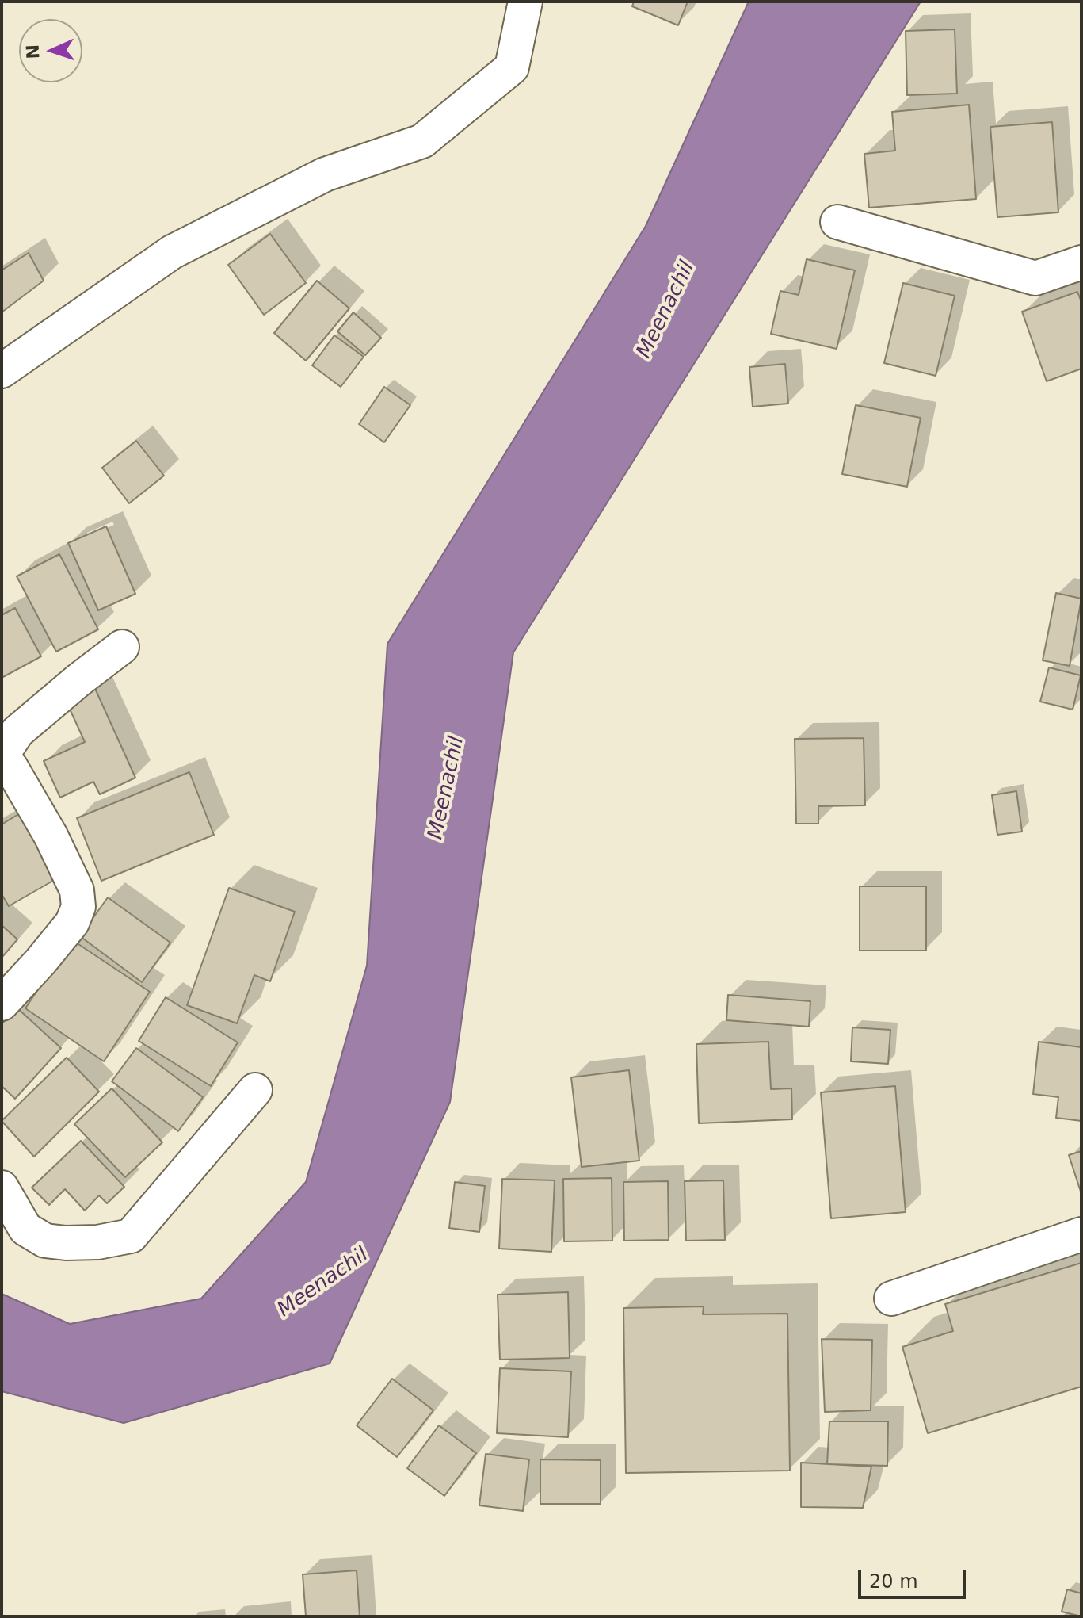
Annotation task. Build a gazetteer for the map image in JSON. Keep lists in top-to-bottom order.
{
  "water": ["Meenachil"],
  "scale_bar": "20 m",
  "north": "left"
}
